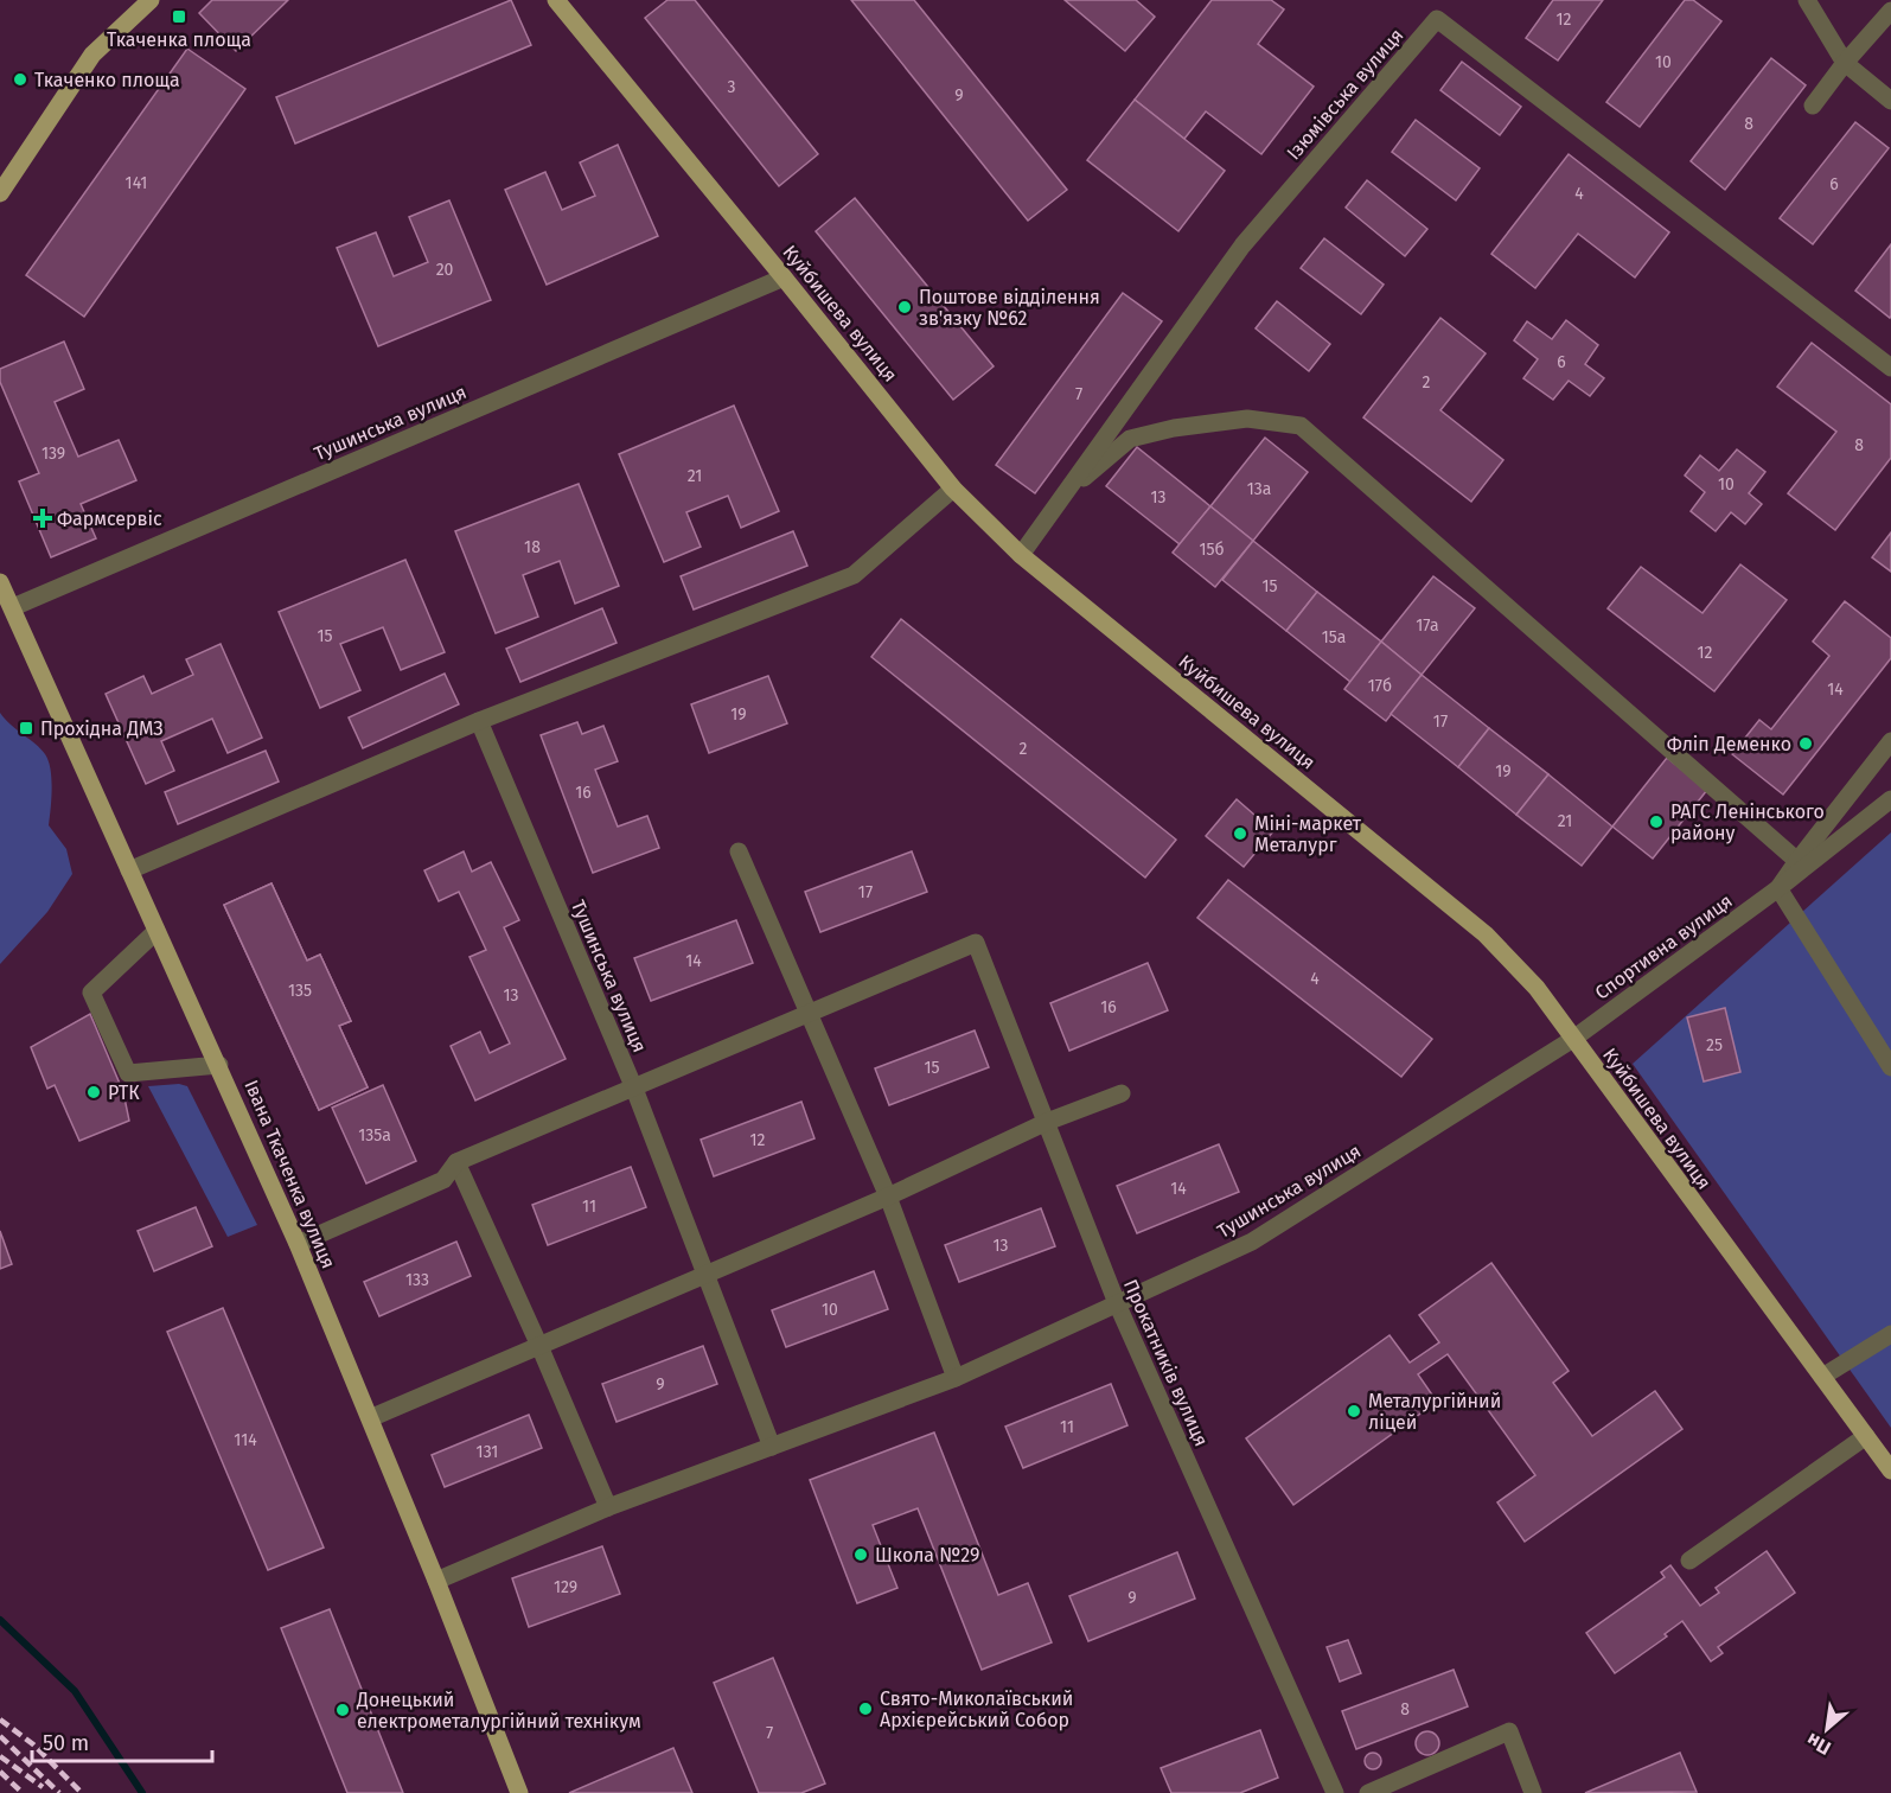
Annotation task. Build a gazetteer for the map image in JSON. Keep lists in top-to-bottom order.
{
  "streets": {
    "main road": ["Куйбишева вулиця", "Івана Ткаченка вулиця"],
    "street": [
      "Ізюмівська вулиця",
      "Тушинська вулиця",
      "Спортивна вулиця",
      "Прокатників вулиця"
    ]
  },
  "crossings": [
    ["Ізюмівська вулиця", "Куйбишева вулиця"],
    ["Куйбишева вулиця", "Тушинська вулиця"],
    ["Куйбишева вулиця", "Спортивна вулиця"],
    ["Тушинська вулиця", "Спортивна вулиця"],
    ["Тушинська вулиця", "Івана Ткаченка вулиця"],
    ["Тушинська вулиця", "Прокатників вулиця"]
  ],
  "places": {
    "transit": ["Ткаченка площа", "Прохідна ДМЗ"],
    "other": [
      "Ткаченко площа",
      "Поштове відділення зв'язку №62",
      "Фліп Деменко",
      "РАГС Ленінського району",
      "Міні-маркет Металург",
      "РТК",
      "Металургійний ліцей",
      "Школа №29",
      "Свято-Миколаївський Архієрейський Собор",
      "Донецький електрометалургійний технікум"
    ],
    "health": ["Фармсервіс"]
  },
  "house_numbers": [
    "12",
    "10",
    "3",
    "9",
    "8",
    "141",
    "6",
    "4",
    "20",
    "6",
    "2",
    "7",
    "8",
    "139",
    "21",
    "10",
    "13а",
    "13",
    "18",
    "15б",
    "15",
    "17а",
    "15",
    "15а",
    "12",
    "17б",
    "14",
    "19",
    "17",
    "2",
    "19",
    "16",
    "21",
    "17",
    "14",
    "4",
    "135",
    "13",
    "16",
    "25",
    "15",
    "135а",
    "12",
    "14",
    "11",
    "13",
    "133",
    "10",
    "9",
    "11",
    "114",
    "131",
    "129",
    "9",
    "8",
    "7"
  ],
  "scale_bar": "50 m",
  "north": "bottom left"
}
